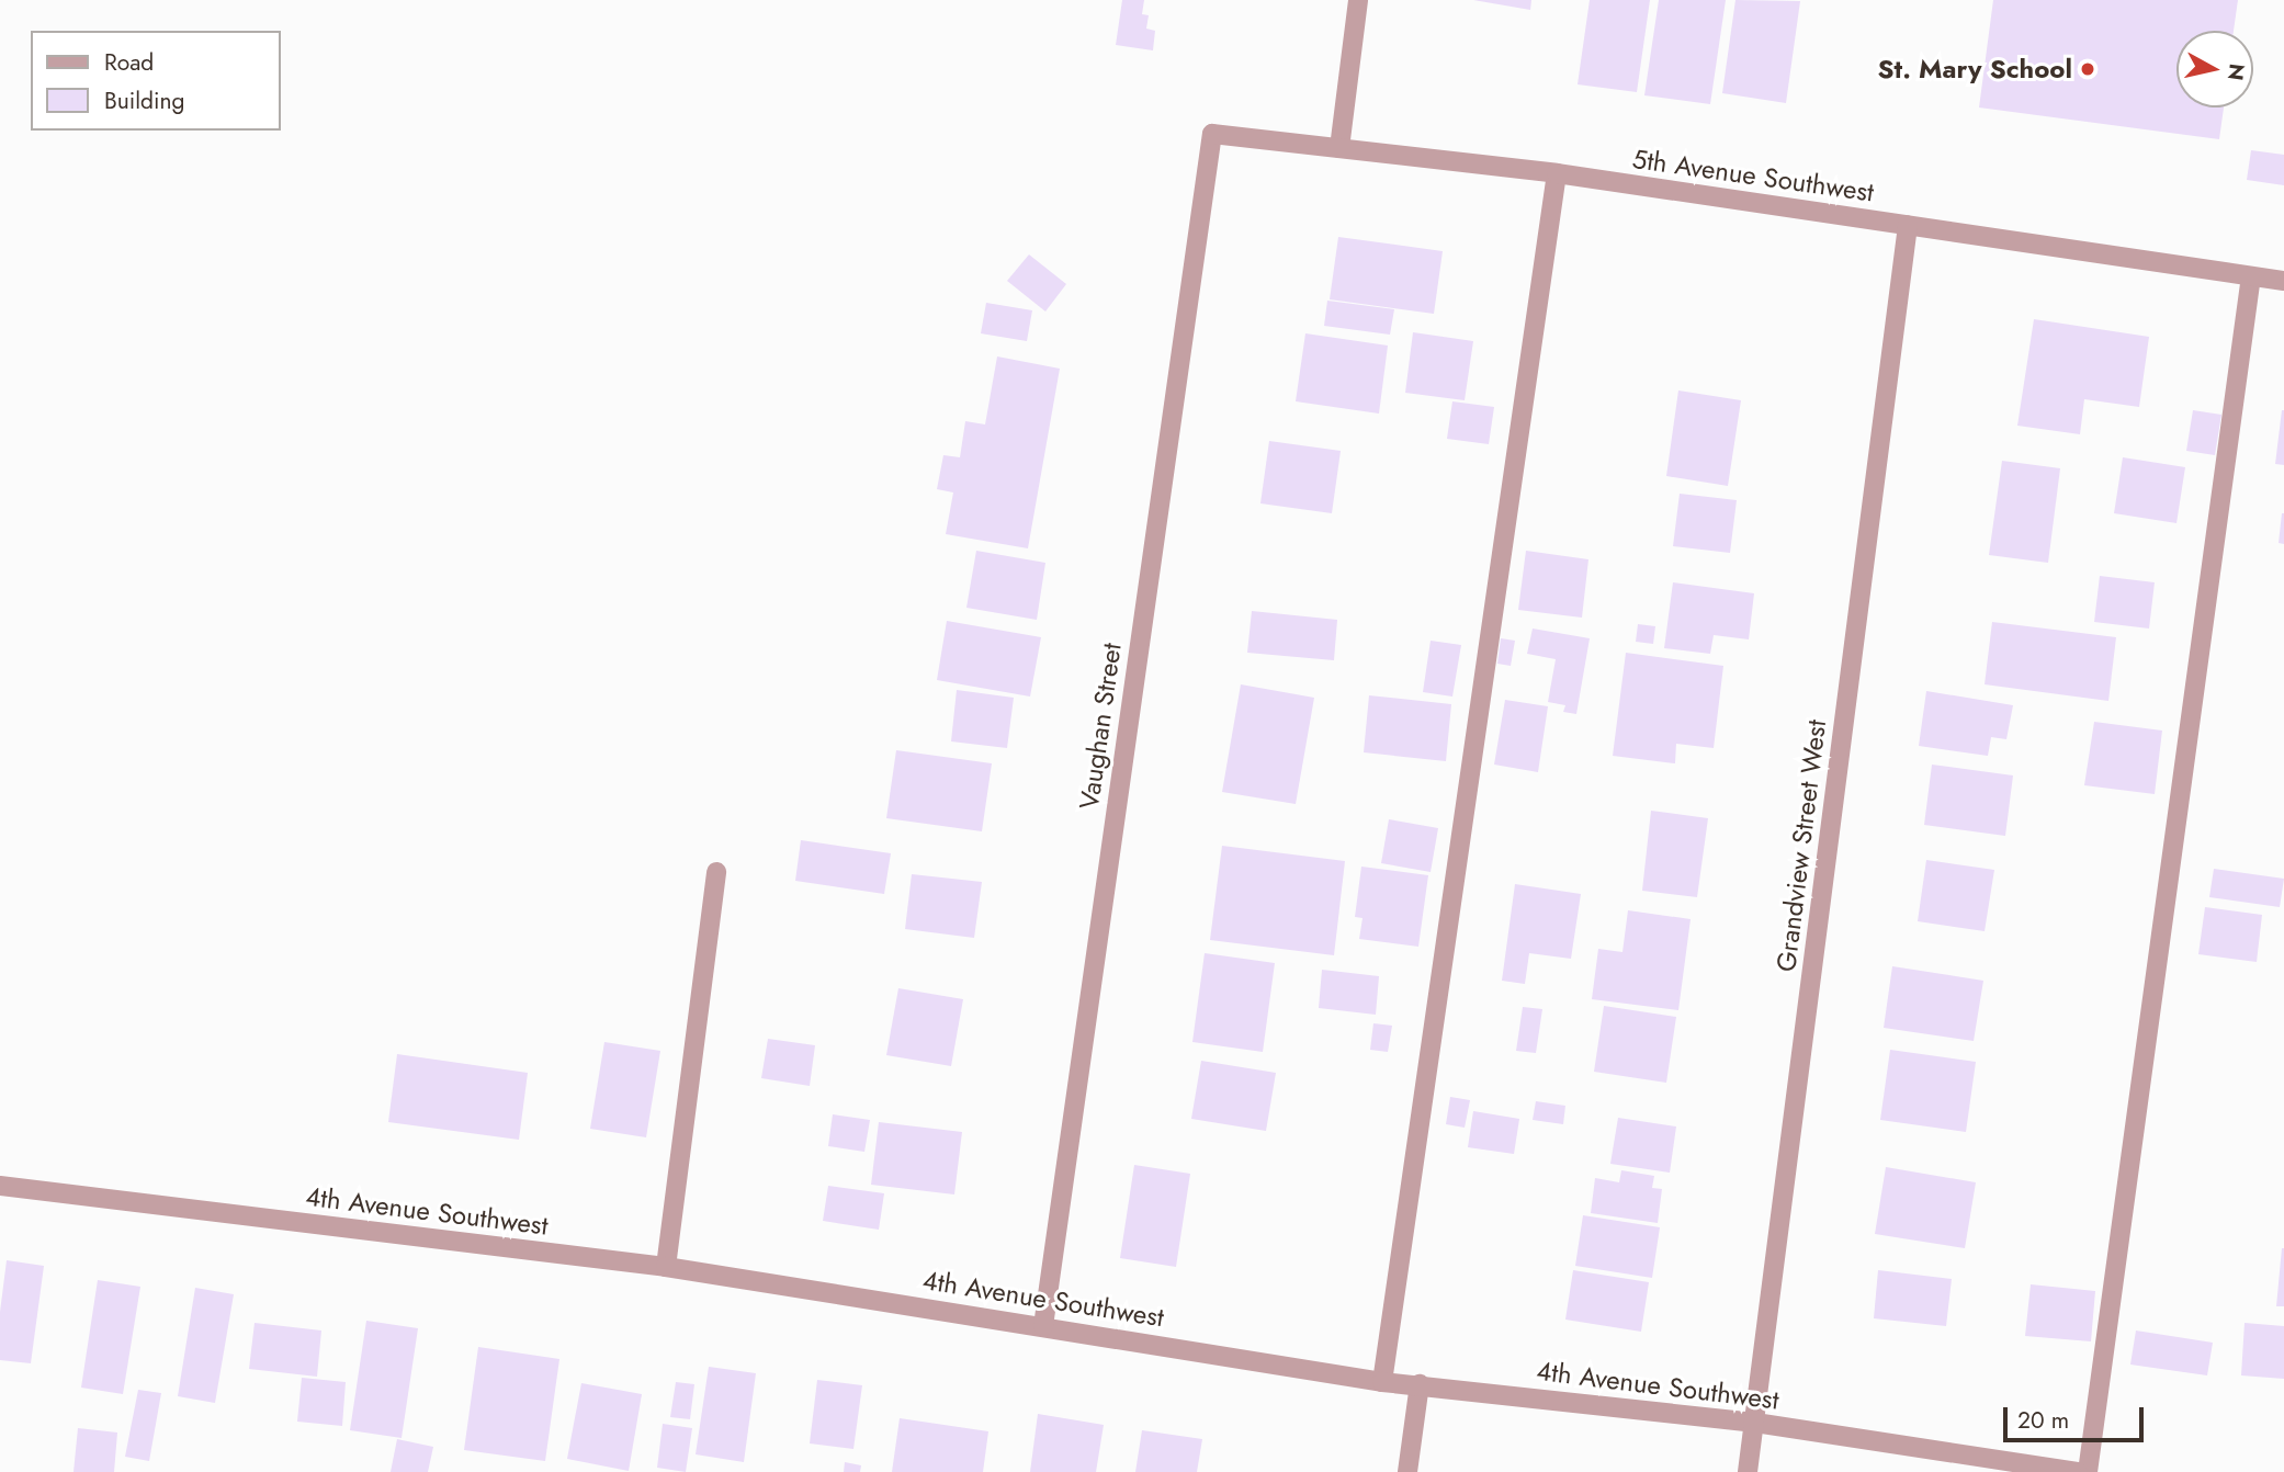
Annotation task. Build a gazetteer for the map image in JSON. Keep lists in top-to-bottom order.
{
  "streets": {
    "street": [
      "5th Avenue Southwest",
      "Vaughan Street",
      "Grandview Street West",
      "4th Avenue Southwest"
    ]
  },
  "crossings": [
    ["5th Avenue Southwest", "Vaughan Street"],
    ["5th Avenue Southwest", "Grandview Street West"],
    ["Vaughan Street", "4th Avenue Southwest"],
    ["Grandview Street West", "4th Avenue Southwest"]
  ],
  "places": ["St. Mary School"],
  "legend": ["Road", "Building"],
  "scale_bar": "20 m",
  "north": "right"
}
